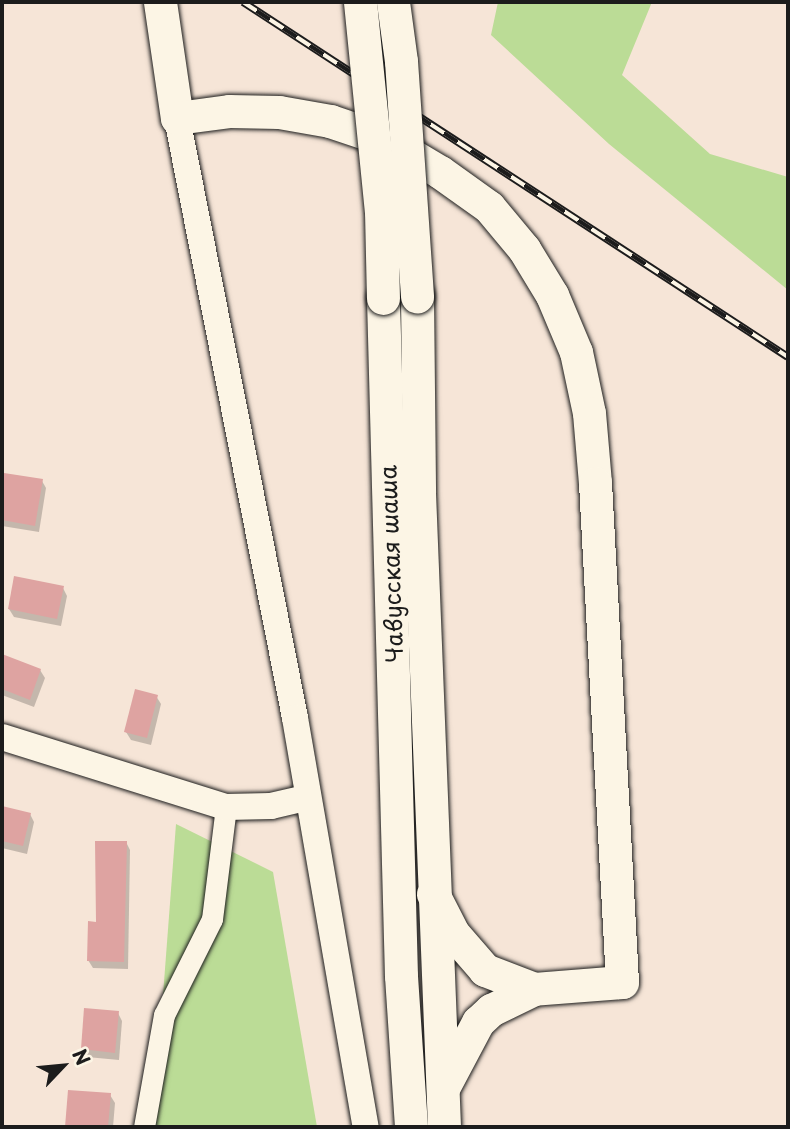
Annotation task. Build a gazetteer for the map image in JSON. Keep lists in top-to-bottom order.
{
  "streets": {
    "main road": ["Чавусская шаша"]
  },
  "north": "top right"
}
